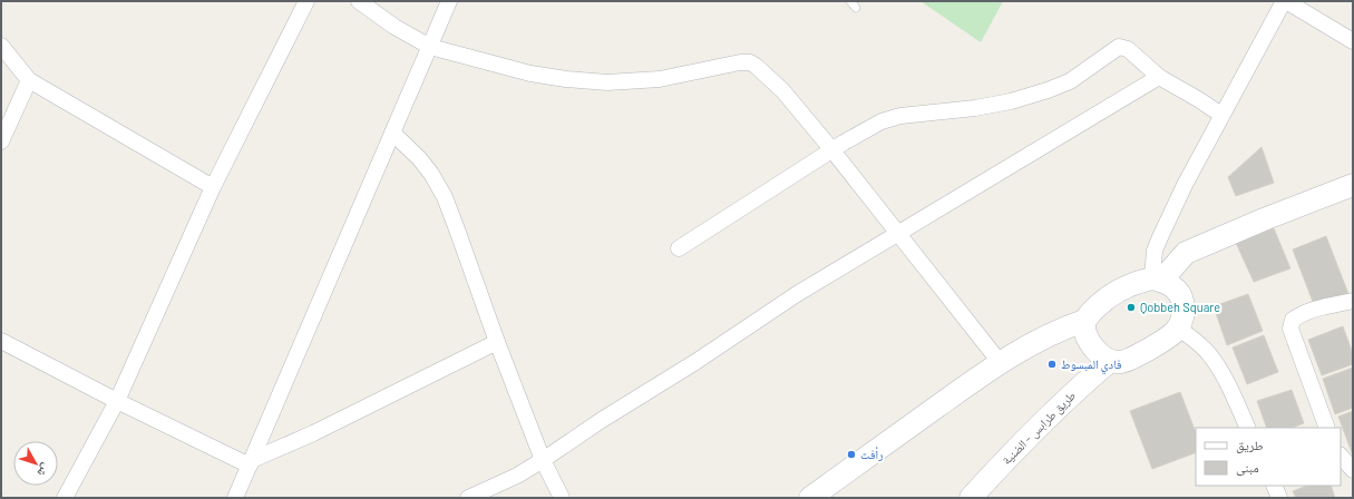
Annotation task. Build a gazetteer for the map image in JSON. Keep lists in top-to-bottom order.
{
  "streets": {
    "main road": ["طريق طرابس - الضنية"]
  },
  "places": ["Qobbeh Square", "فادي المبسوط", "رأفت"],
  "legend": ["طريق", "مبنى"],
  "north": "bottom right"
}
